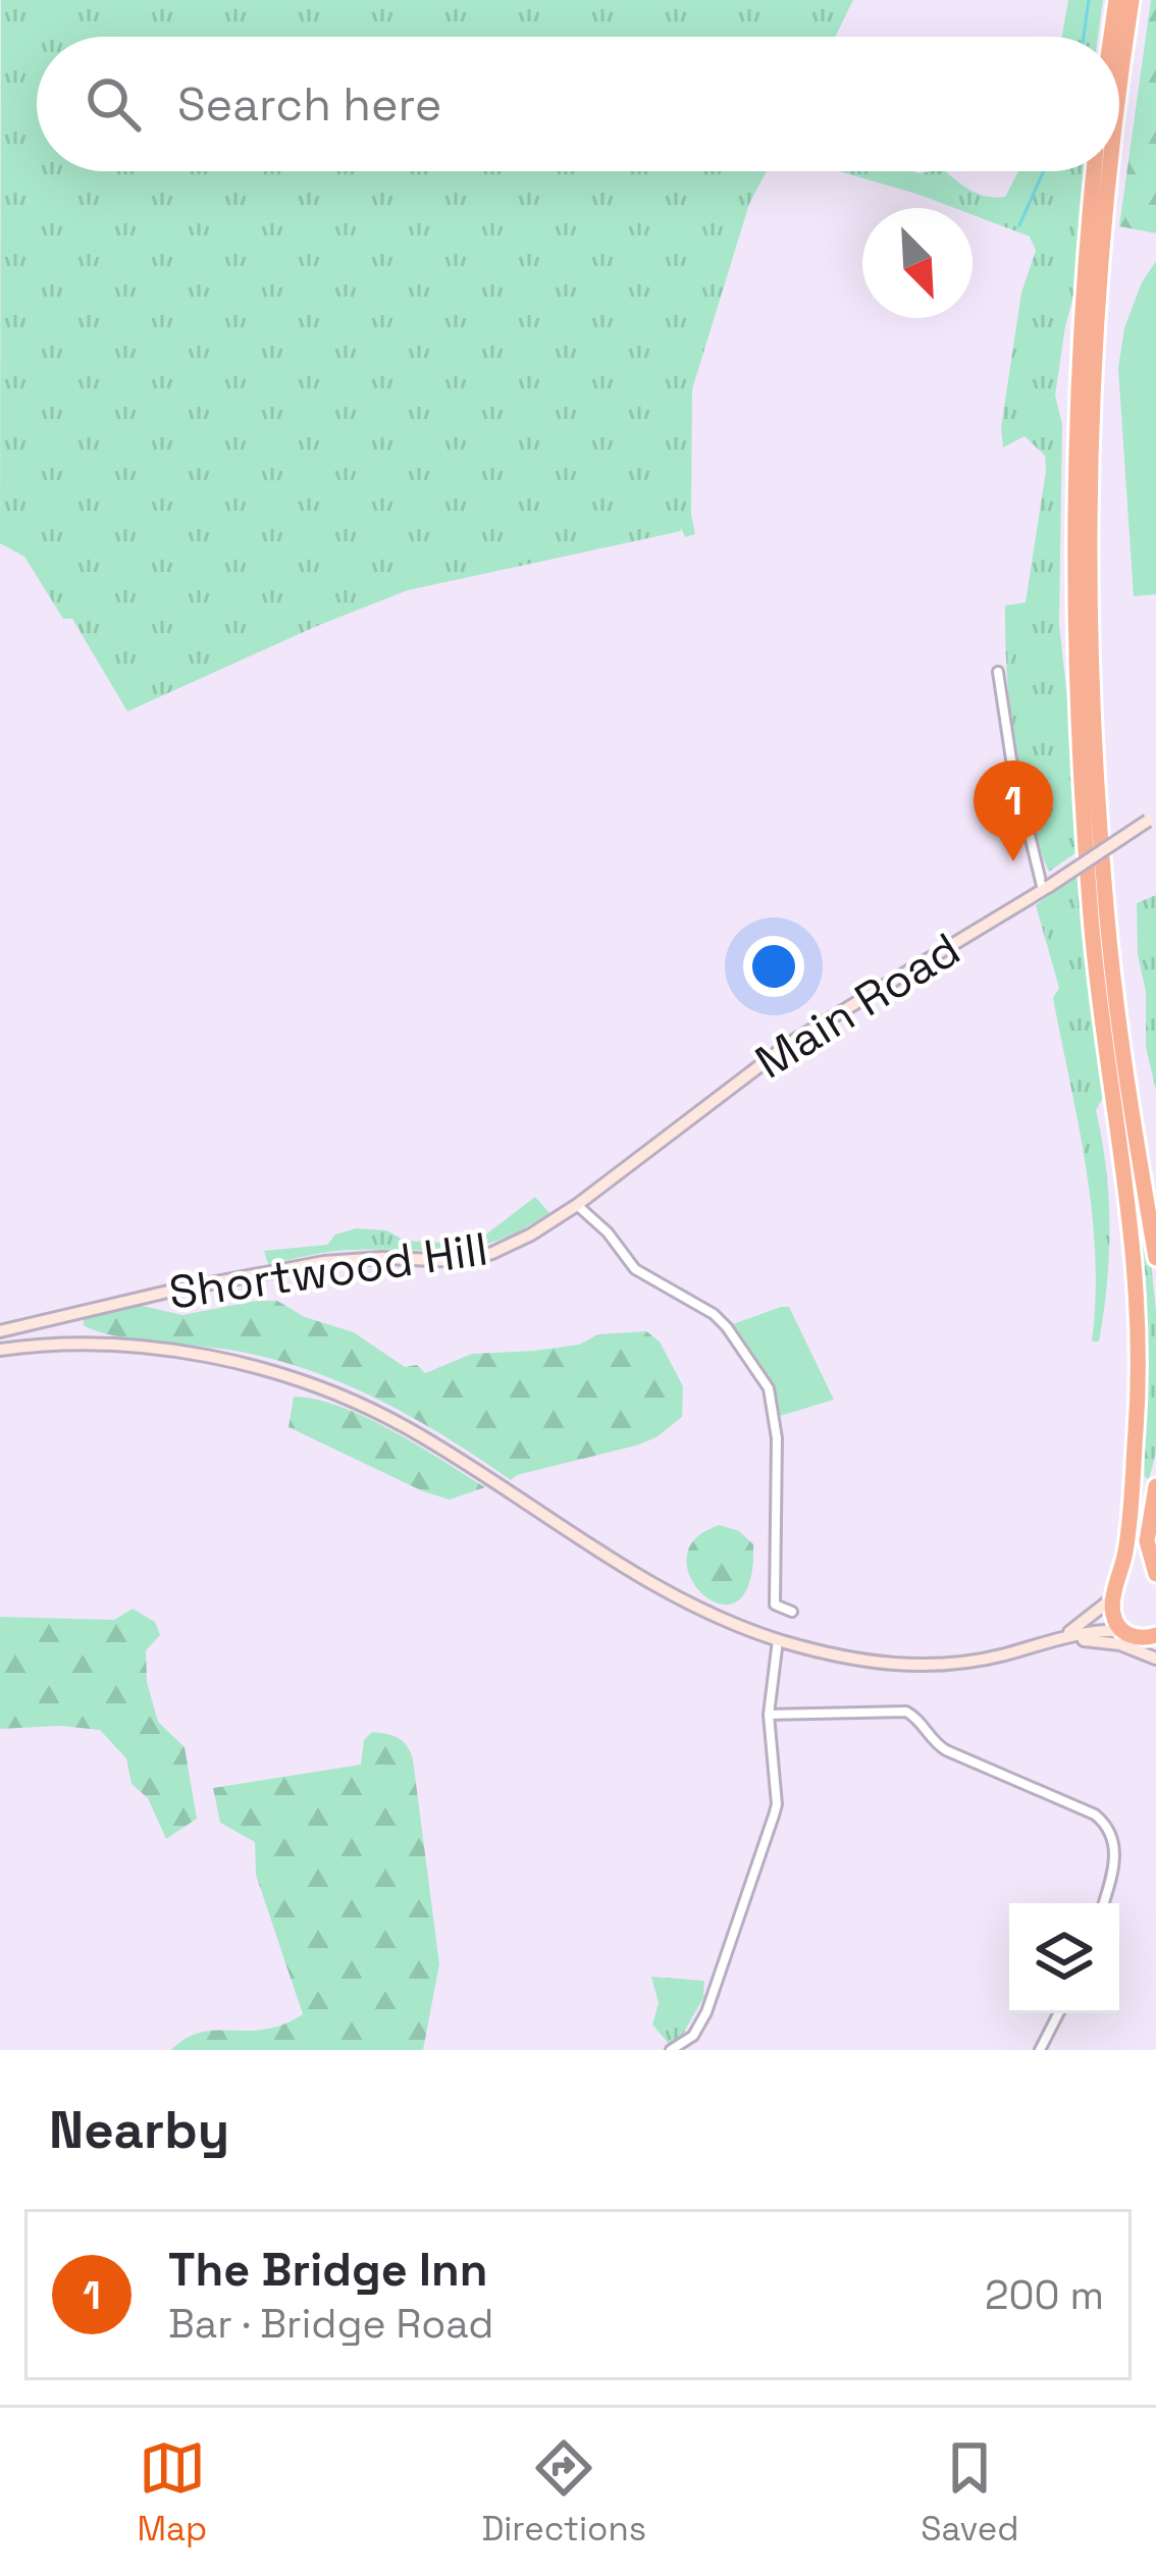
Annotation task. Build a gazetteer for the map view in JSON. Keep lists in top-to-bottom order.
{
  "streets": {
    "main road": ["Main Road", "Shortwood Hill"]
  },
  "crossings": [
    ["Main Road", "Shortwood Hill"]
  ],
  "north": "bottom right",
  "page": {
    "search": "Search here",
    "pins": "1",
    "heading": "Nearby",
    "list": [
      {
        "mark": "1",
        "name": "The Bridge Inn",
        "note": "Bar · Bridge Road",
        "value": "200 m"
      }
    ],
    "nav": ["Map", "Directions", "Saved"]
  }
}
